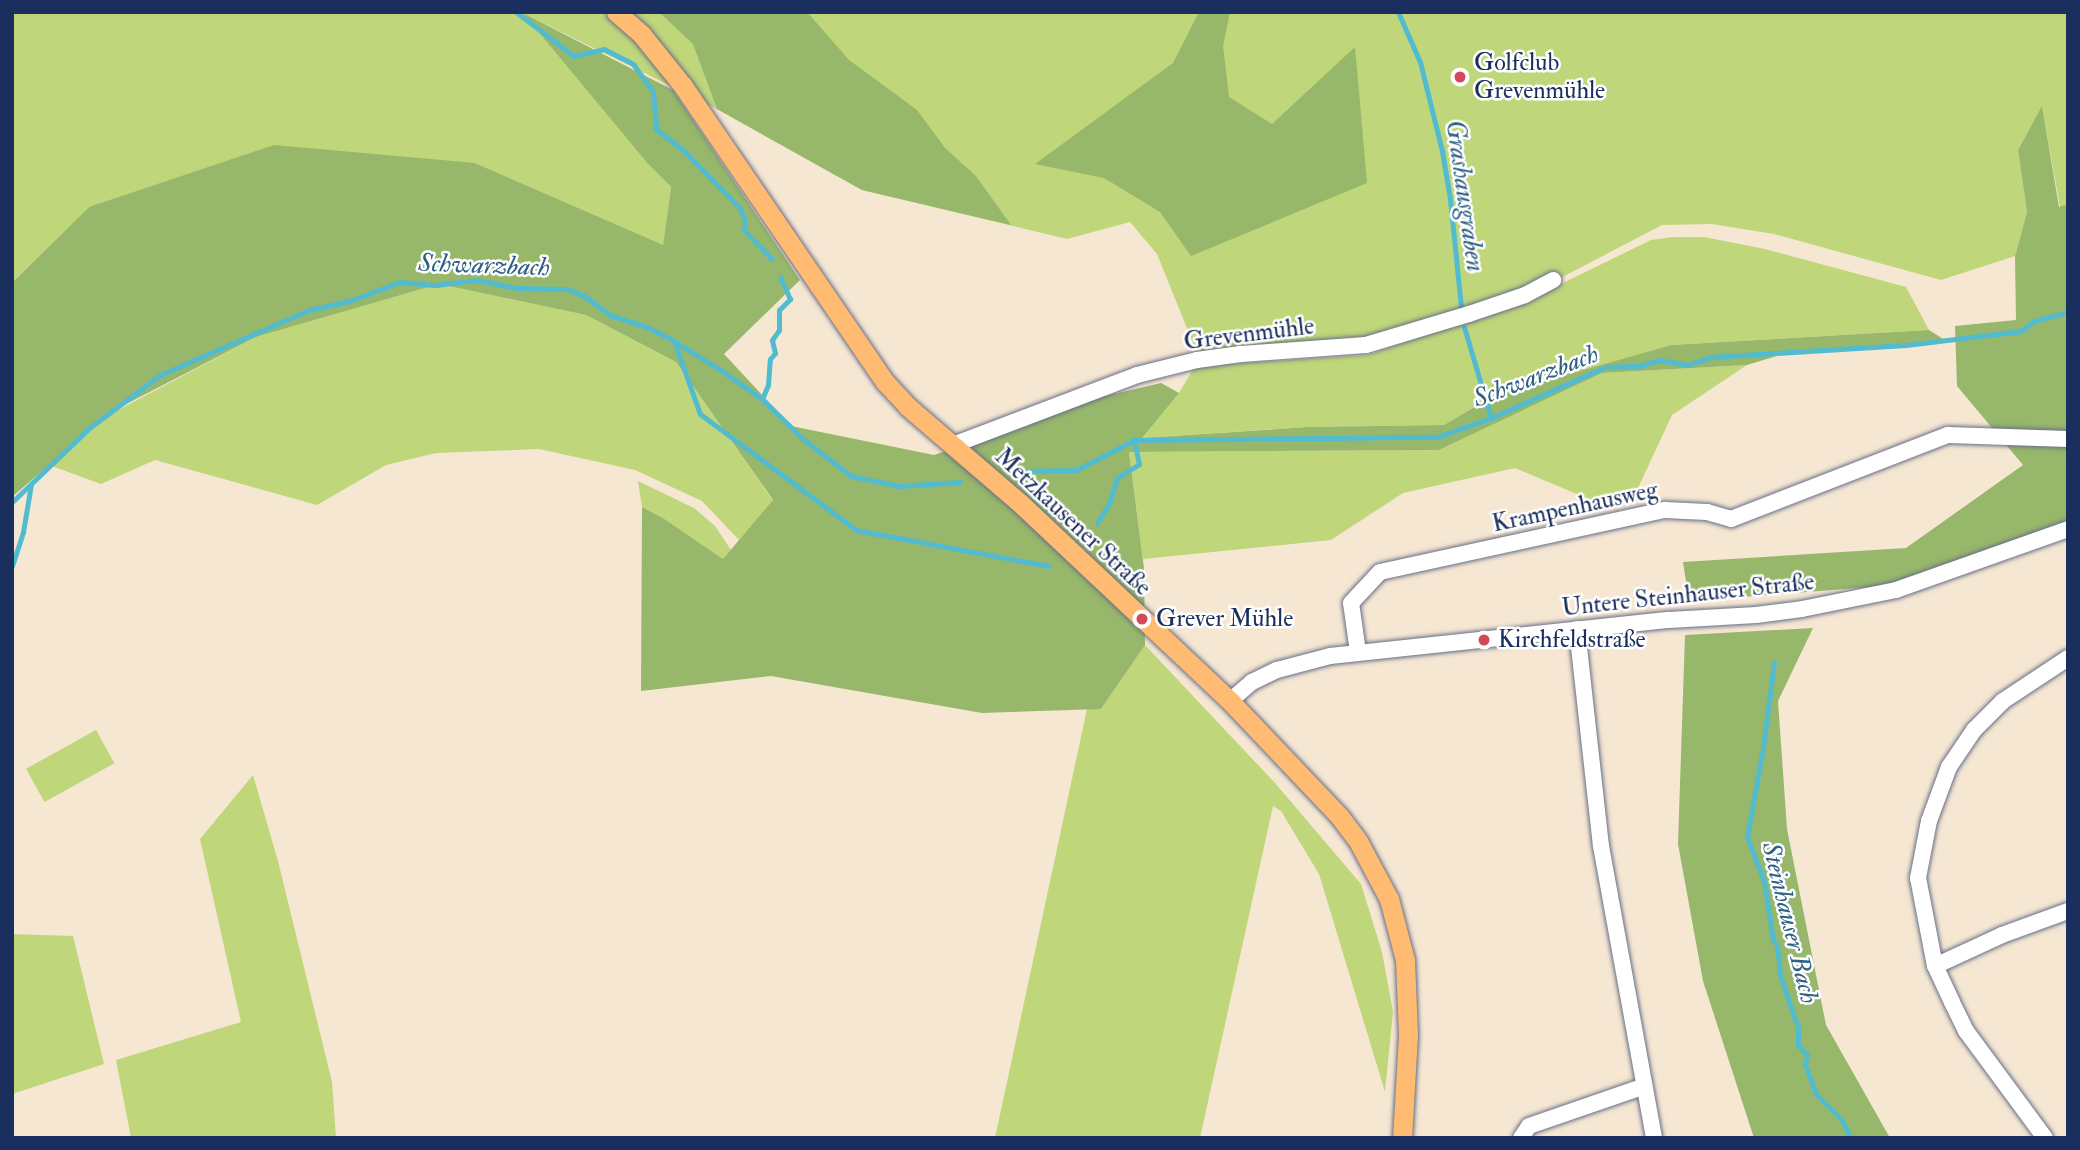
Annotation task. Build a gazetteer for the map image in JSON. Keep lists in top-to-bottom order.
{
  "streets": {
    "main road": ["Metzkausener Straße"],
    "street": ["Grevenmühle", "Krampenhausweg", "Untere Steinhauser Straße"]
  },
  "crossings": [
    ["Grevenmühle", "Metzkausener Straße"],
    ["Krampenhausweg", "Untere Steinhauser Straße"],
    ["Metzkausener Straße", "Untere Steinhauser Straße"]
  ],
  "water": ["Grashausgraben", "Schwarzbach", "Steinhauser Bach"],
  "places": ["Golfclub Grevenmühle", "Grever Mühle", "Kirchfeldstraße"]
}
